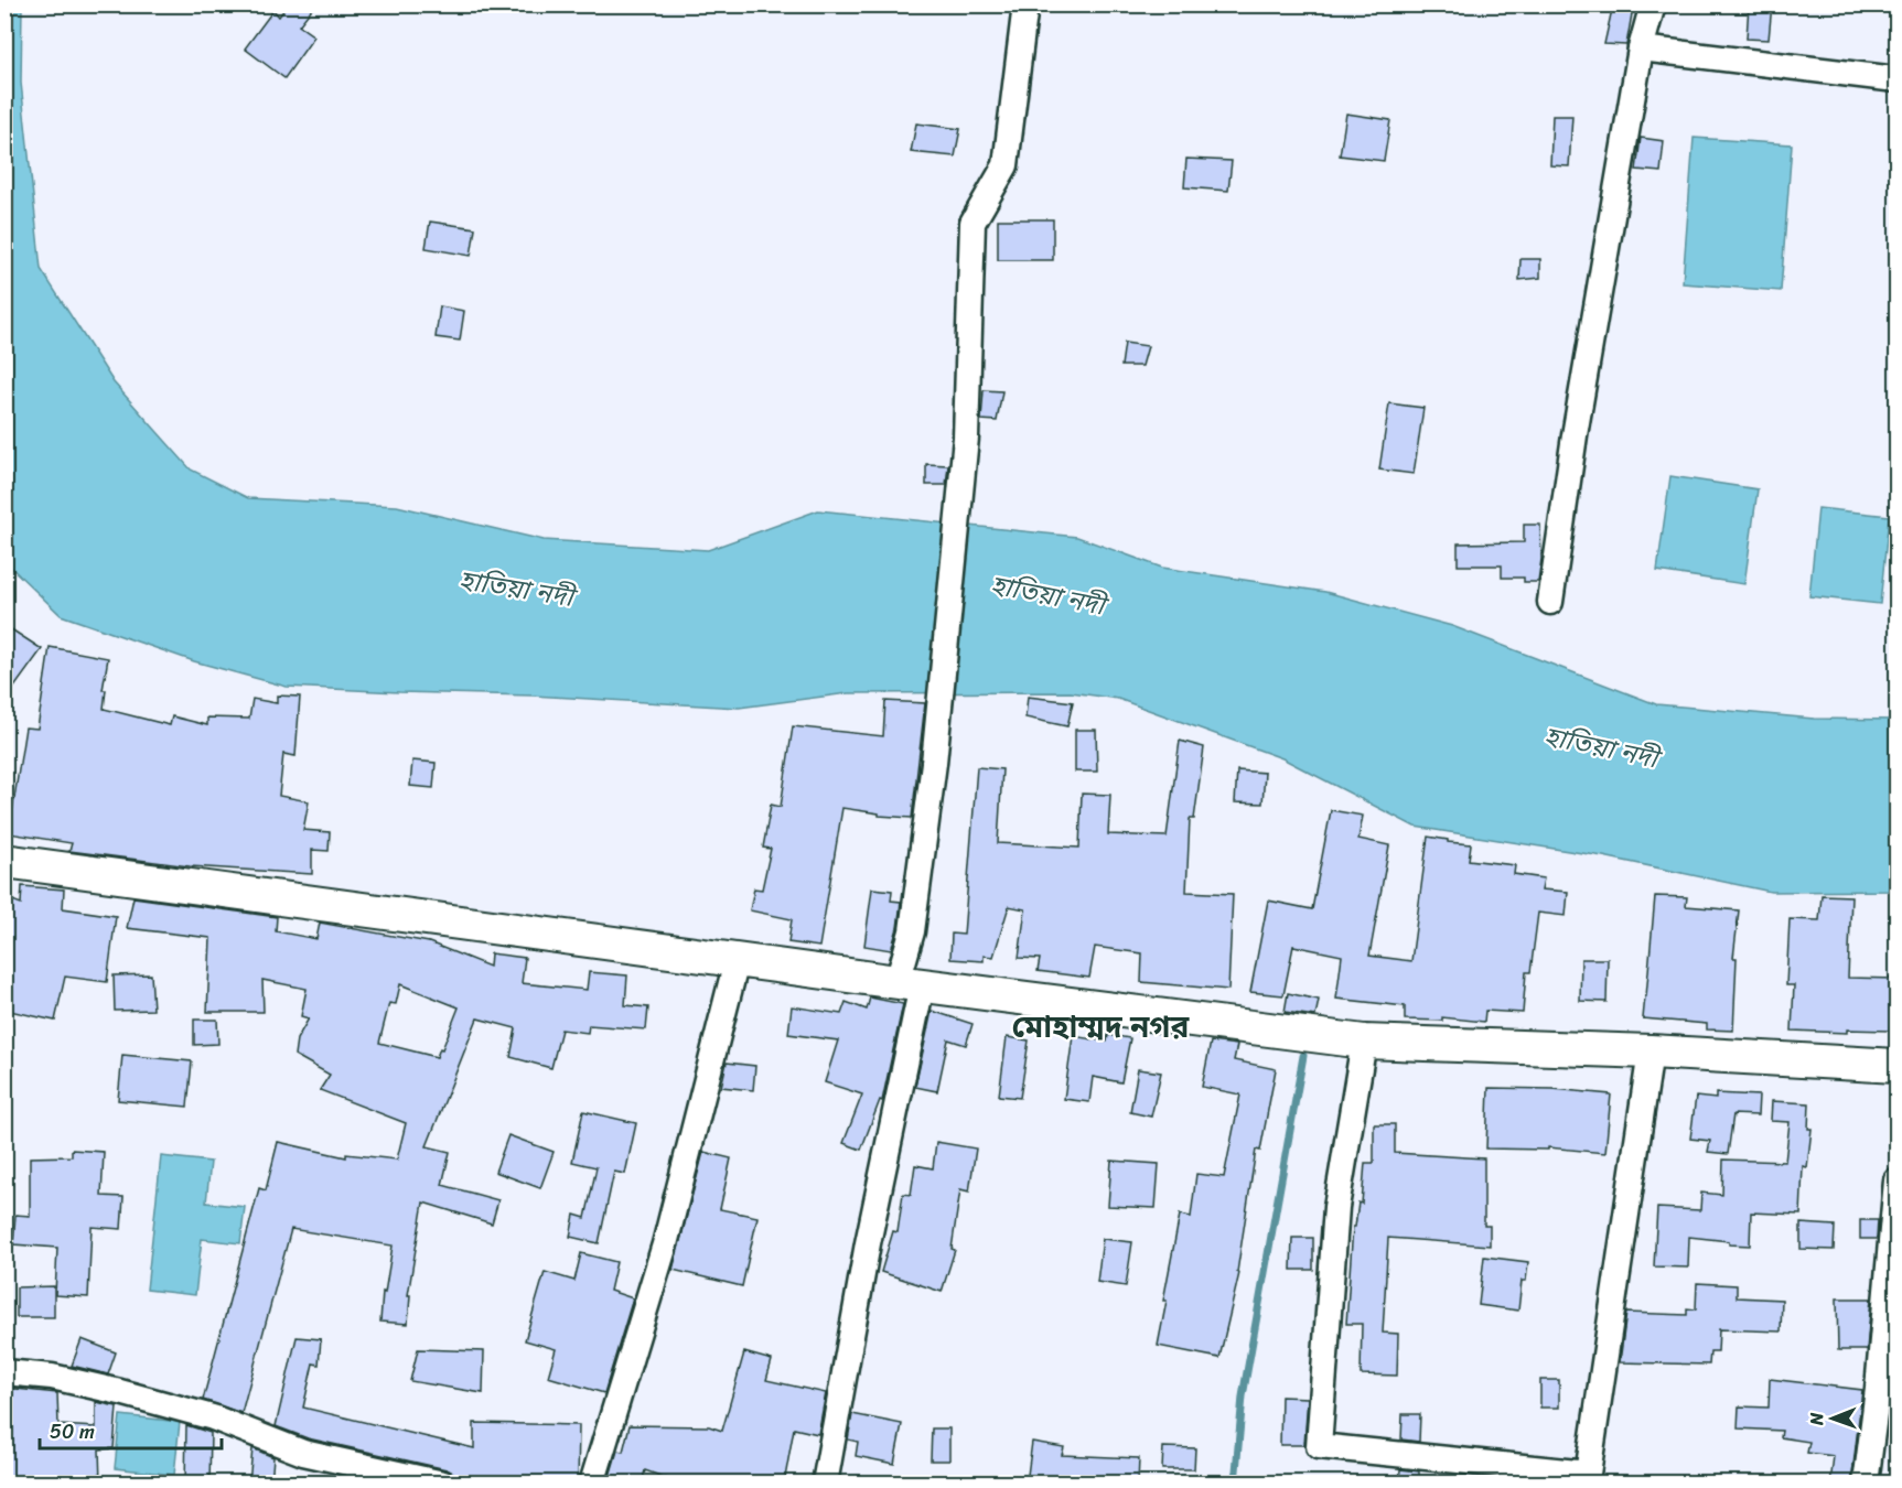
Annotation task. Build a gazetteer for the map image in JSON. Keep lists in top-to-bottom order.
{
  "districts": ["মোহাম্মদ নগর"],
  "water": ["হাতিয়া নদী"],
  "scale_bar": "50 m",
  "north": "left"
}
